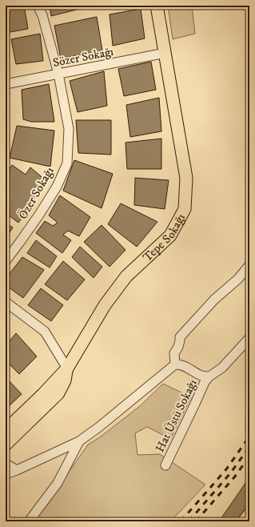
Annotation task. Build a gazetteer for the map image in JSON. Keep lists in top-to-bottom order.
{
  "streets": {
    "main road": ["Tepe Sokağı"],
    "street": ["Sözer Sokağı", "Özer Sokağı", "Hat Üstü Sokağı"]
  },
  "crossings": [
    ["Sözer Sokağı", "Özer Sokağı"],
    ["Sözer Sokağı", "Tepe Sokağı"]
  ]
}
